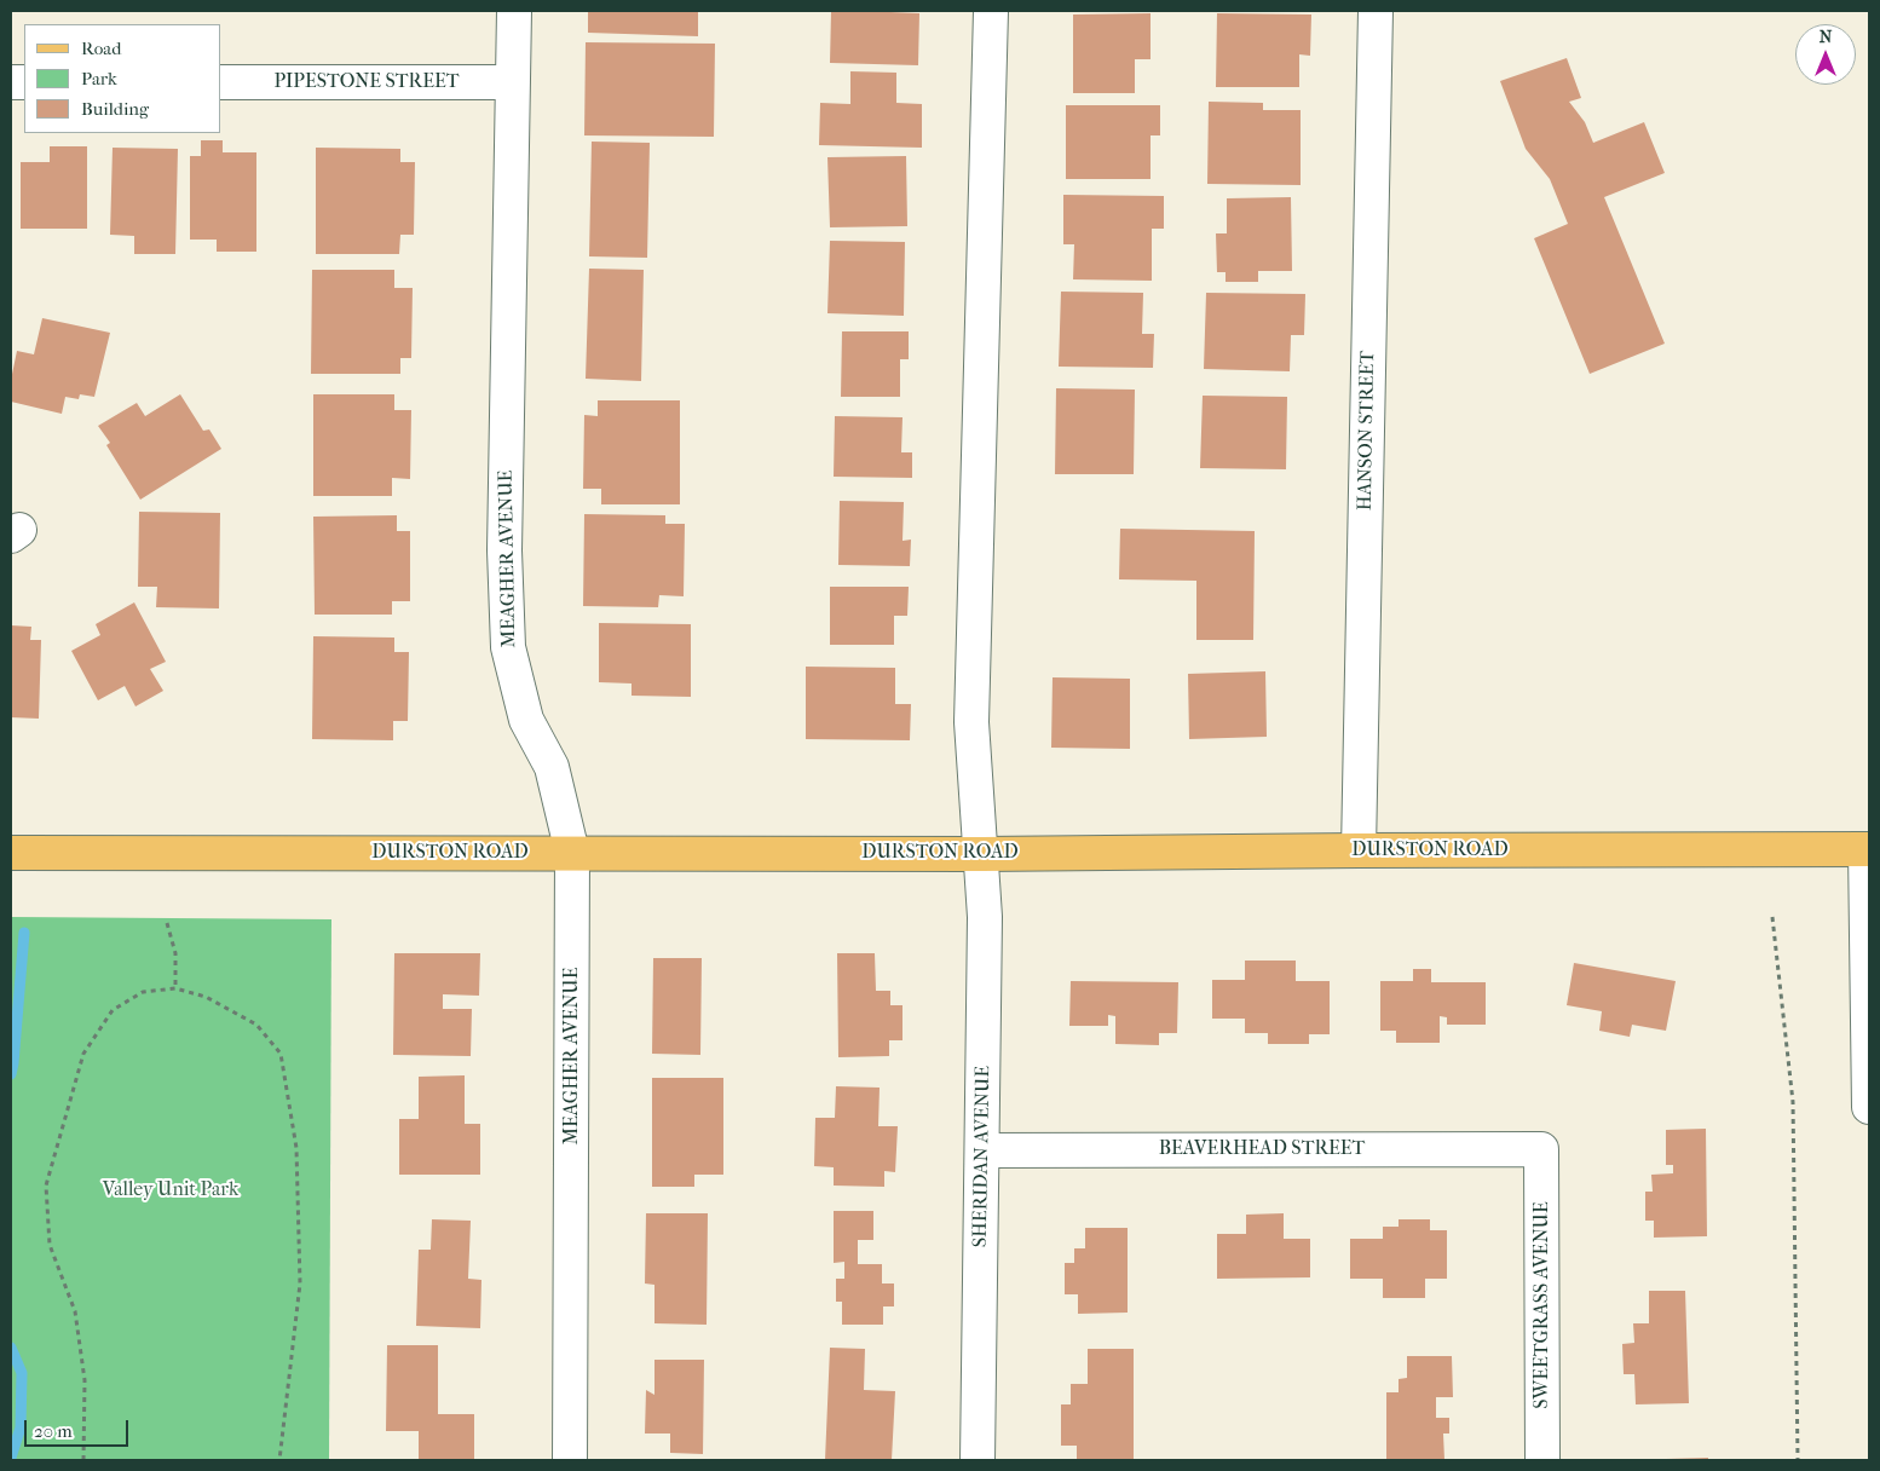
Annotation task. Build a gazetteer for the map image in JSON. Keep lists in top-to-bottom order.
{
  "streets": {
    "main road": ["DURSTON ROAD"],
    "street": [
      "PIPESTONE STREET",
      "HANSON STREET",
      "MEAGHER AVENUE",
      "BEAVERHEAD STREET",
      "SHERIDAN AVENUE",
      "SWEETGRASS AVENUE"
    ]
  },
  "crossings": [
    ["PIPESTONE STREET", "MEAGHER AVENUE"],
    ["HANSON STREET", "DURSTON ROAD"],
    ["MEAGHER AVENUE", "DURSTON ROAD"],
    ["DURSTON ROAD", "SHERIDAN AVENUE"],
    ["BEAVERHEAD STREET", "SHERIDAN AVENUE"],
    ["BEAVERHEAD STREET", "SWEETGRASS AVENUE"]
  ],
  "parks": ["Valley Unit Park"],
  "legend": ["Road", "Park", "Building"],
  "scale_bar": "20 m",
  "north": "top"
}
